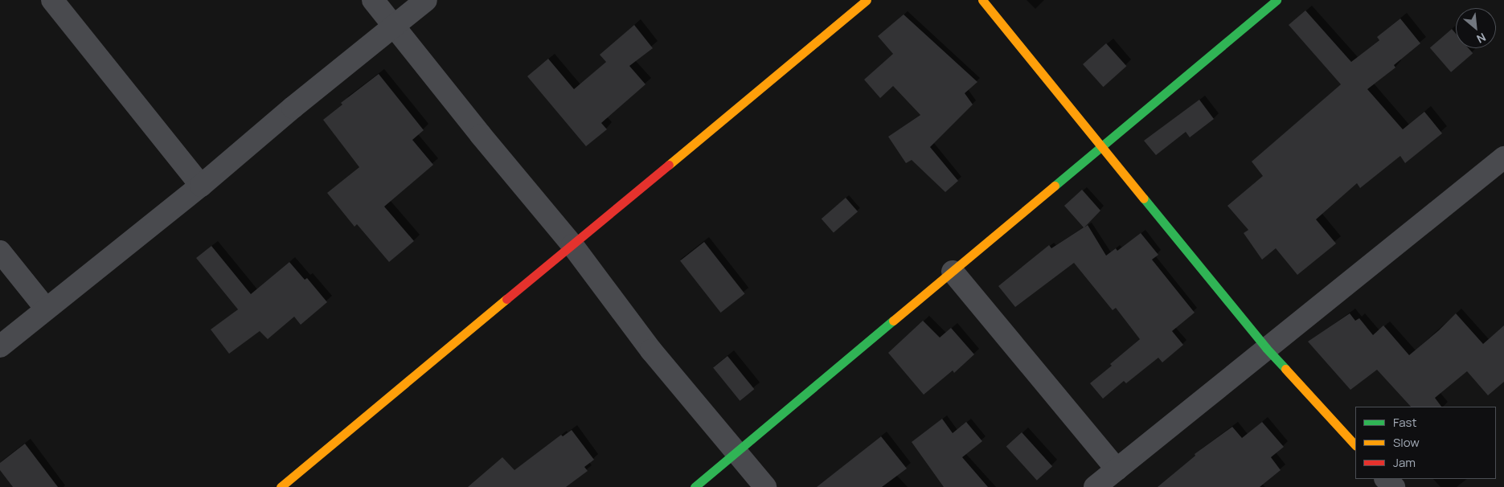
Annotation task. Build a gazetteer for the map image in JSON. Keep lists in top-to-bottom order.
{
  "legend": ["Fast", "Slow", "Jam"],
  "north": "bottom right"
}
